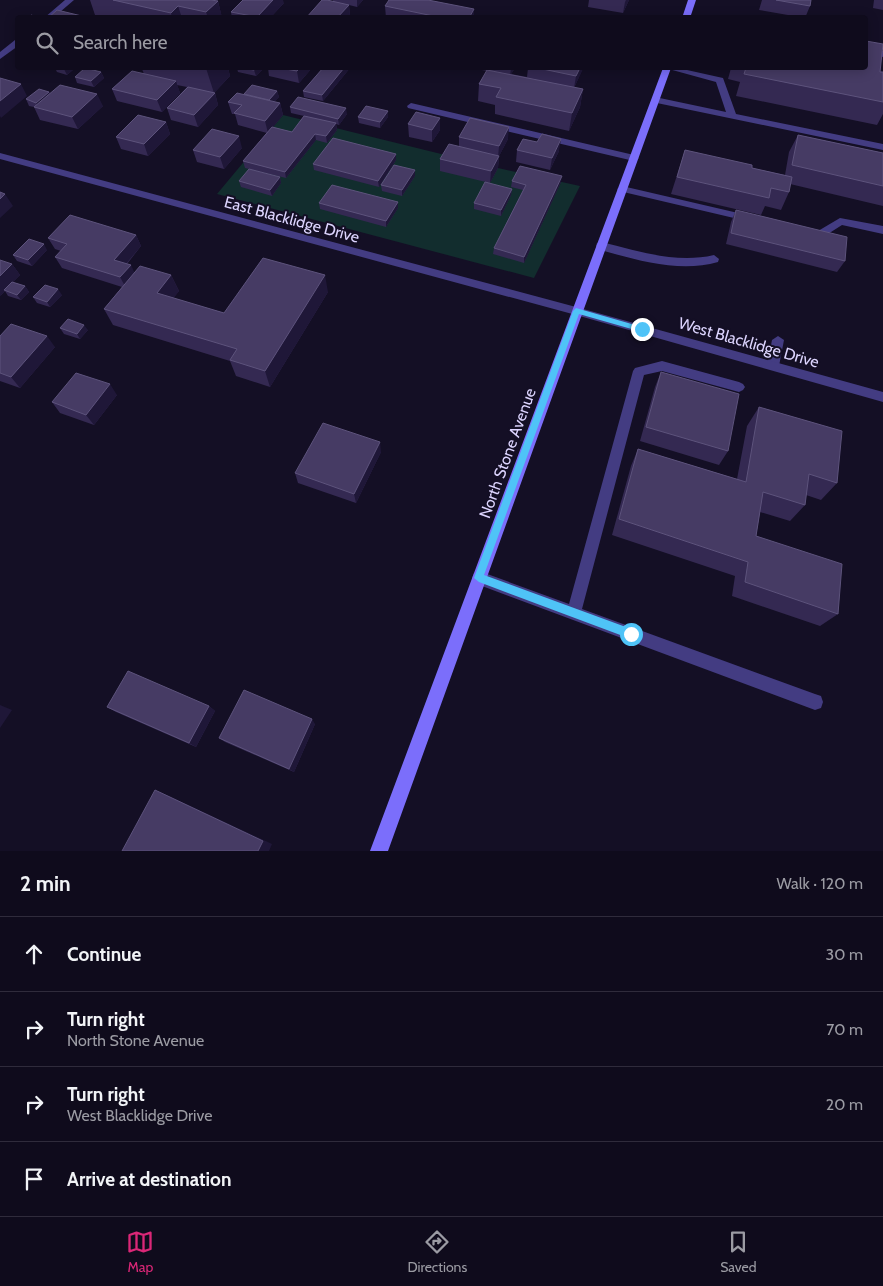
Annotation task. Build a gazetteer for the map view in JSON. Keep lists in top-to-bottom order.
{
  "streets": {
    "main road": ["North Stone Avenue"],
    "street": ["East Blacklidge Drive", "West Blacklidge Drive"]
  },
  "crossings": [
    ["East Blacklidge Drive", "West Blacklidge Drive"],
    ["East Blacklidge Drive", "North Stone Avenue"],
    ["West Blacklidge Drive", "North Stone Avenue"]
  ],
  "page": {
    "search": "Search here",
    "heading": ["2 min", "Walk · 120 m"],
    "list": [
      ["Continue", "30 m"],
      ["Turn right", "North Stone Avenue", "70 m"],
      ["Turn right", "West Blacklidge Drive", "20 m"],
      "Arrive at destination"
    ],
    "nav": ["Map", "Directions", "Saved"]
  }
}
